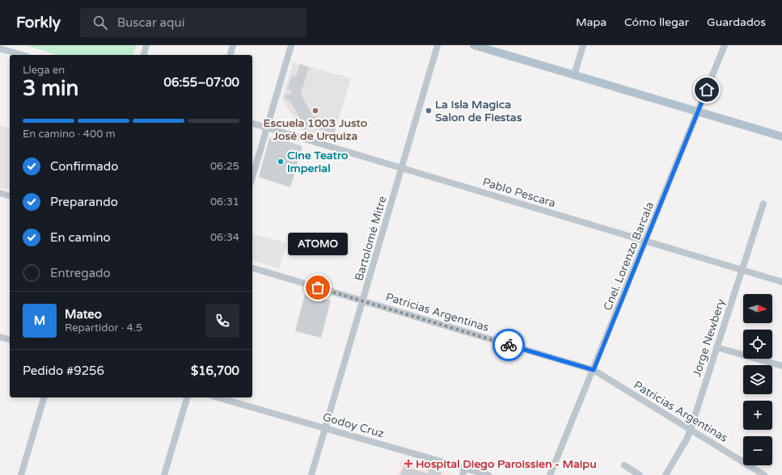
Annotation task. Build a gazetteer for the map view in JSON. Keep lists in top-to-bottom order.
{
  "streets": {
    "street": [
      "Pablo Pescara",
      "Bartolomé Mitre",
      "Cnel. Lorenzo Barcala",
      "Patricias Argentinas",
      "Jorge Newbery",
      "Godoy Cruz"
    ]
  },
  "crossings": [
    ["Pablo Pescara", "Bartolomé Mitre"],
    ["Pablo Pescara", "Cnel. Lorenzo Barcala"],
    ["Pablo Pescara", "Jorge Newbery"],
    ["Bartolomé Mitre", "Patricias Argentinas"],
    ["Bartolomé Mitre", "Godoy Cruz"],
    ["Cnel. Lorenzo Barcala", "Patricias Argentinas"],
    ["Patricias Argentinas", "Jorge Newbery"]
  ],
  "places": {
    "other": [
      "Escuela 1003 Justo José de Urquiza",
      "La Isla Magica Salon de Fiestas",
      "Cine Teatro Imperial",
      "ATOMO"
    ],
    "health": ["Hospital Diego Paroissien - Maipu"]
  },
  "north": "right",
  "page": {
    "header": "Forkly",
    "search": "Buscar aquí",
    "nav": ["Mapa", "Cómo llegar", "Guardados"],
    "heading": ["3 min", "Llega en", "06:55–07:00"],
    "panel": [
      "Mateo",
      "Repartidor · 4.5",
      "Pedido #9256",
      "$16,700"
    ],
    "bar": "En camino · 400 m",
    "list": [
      ["Confirmado", "06:25"],
      ["Preparando", "06:31"],
      ["En camino", "06:34"],
      "Entregado"
    ],
    "bubble": "ATOMO",
    "map_buttons": ["+", "−"],
    "round": "M"
  }
}
